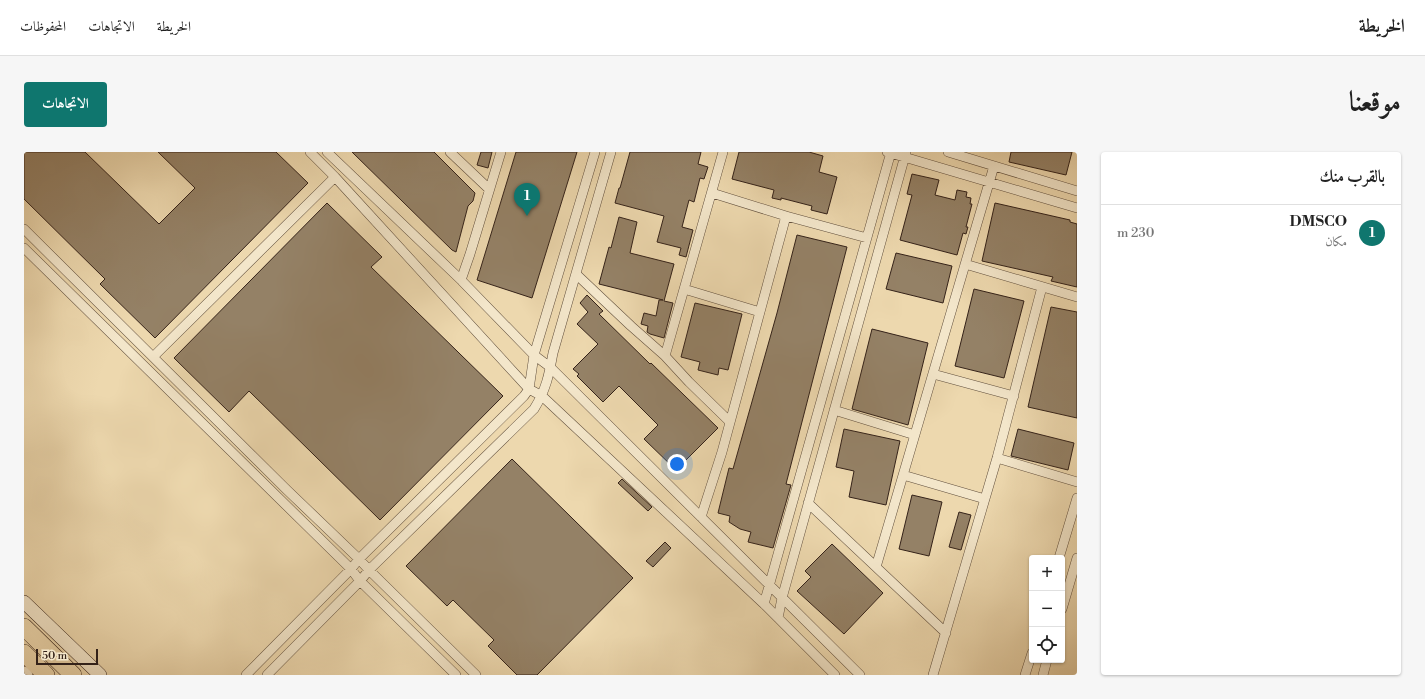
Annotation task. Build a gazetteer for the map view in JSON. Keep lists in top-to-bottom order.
{
  "scale_bar": "50 m",
  "page": {
    "header": "الخريطة",
    "nav": ["الخريطة", "الاتجاهات", "المحفوظات"],
    "title": "موقعنا",
    "buttons": "الاتجاهات",
    "heading": "بالقرب منك",
    "pins": "1",
    "list": [
      {
        "mark": "1",
        "name": "DMSCO",
        "note": "مكان",
        "value": "230 m"
      }
    ],
    "map_buttons": ["+", "−"],
    "scale": "50 m"
  }
}
